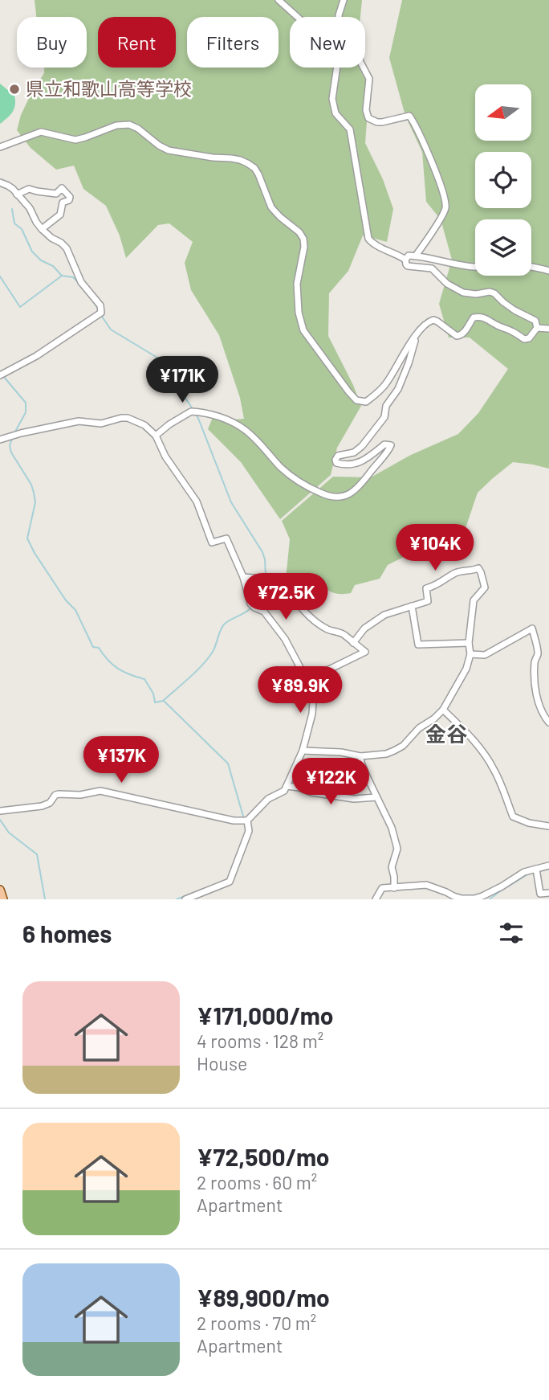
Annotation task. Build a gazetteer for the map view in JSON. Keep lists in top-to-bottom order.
{
  "districts": ["金谷"],
  "places": ["県立和歌山高等学校"],
  "north": "left",
  "page": {
    "chip": [
      "Buy",
      "Rent",
      "Filters",
      "New"
    ],
    "price": [
      "¥171K",
      "¥104K",
      "¥72.5K",
      "¥89.9K",
      "¥137K",
      "¥122K"
    ],
    "heading": "6 homes",
    "list": [
      {
        "name": "¥171,000/mo",
        "note": "4 rooms · 128 m² · House"
      },
      {
        "name": "¥72,500/mo",
        "note": "2 rooms · 60 m² · Apartment"
      },
      {
        "name": "¥89,900/mo",
        "note": "2 rooms · 70 m² · Apartment"
      }
    ]
  }
}
